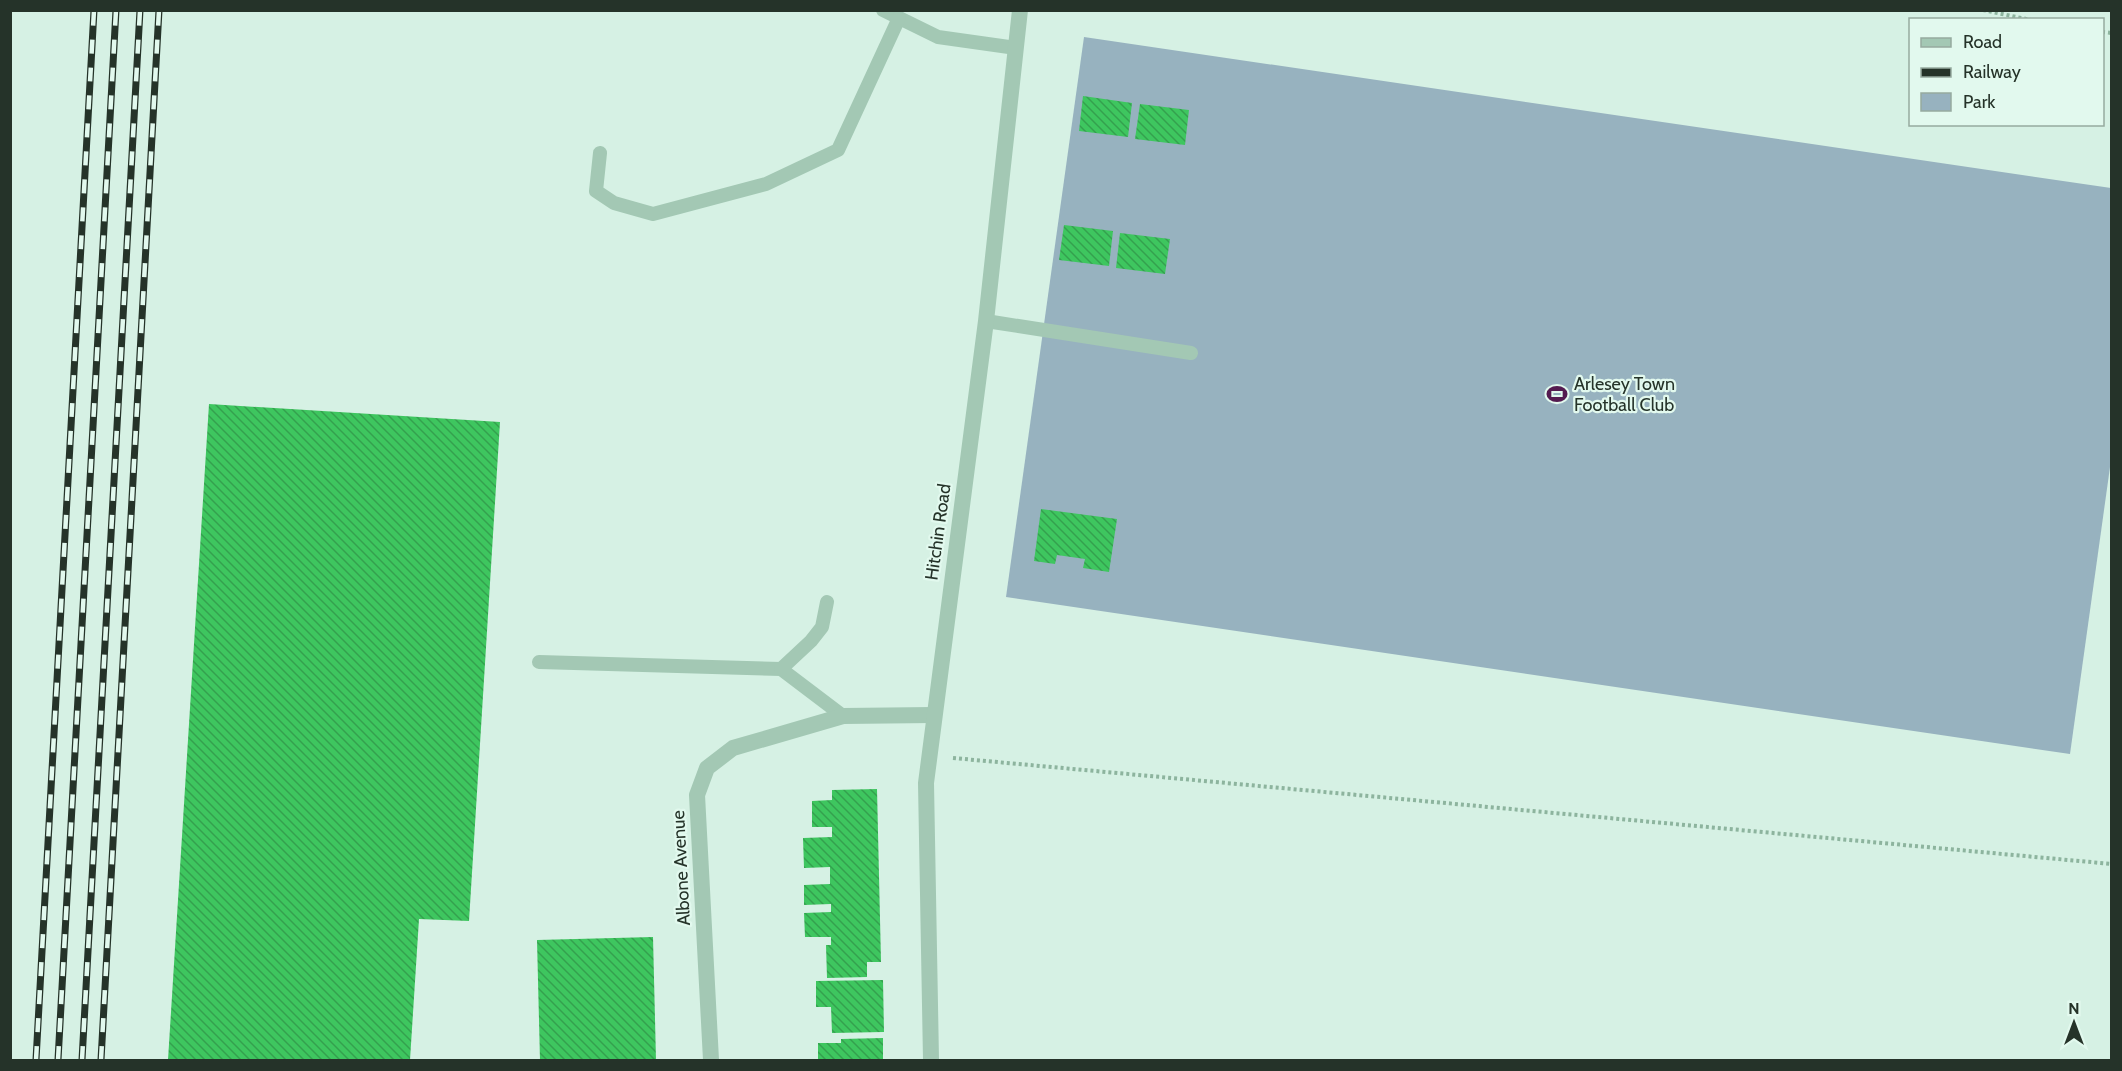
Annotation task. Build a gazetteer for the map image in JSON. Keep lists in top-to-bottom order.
{
  "streets": {
    "street": ["Hitchin Road", "Albone Avenue"]
  },
  "crossings": [
    ["Hitchin Road", "Albone Avenue"]
  ],
  "places": {
    "sports": ["Arlesey Town Football Club"]
  },
  "legend": ["Road", "Railway", "Park"],
  "north": "top"
}
